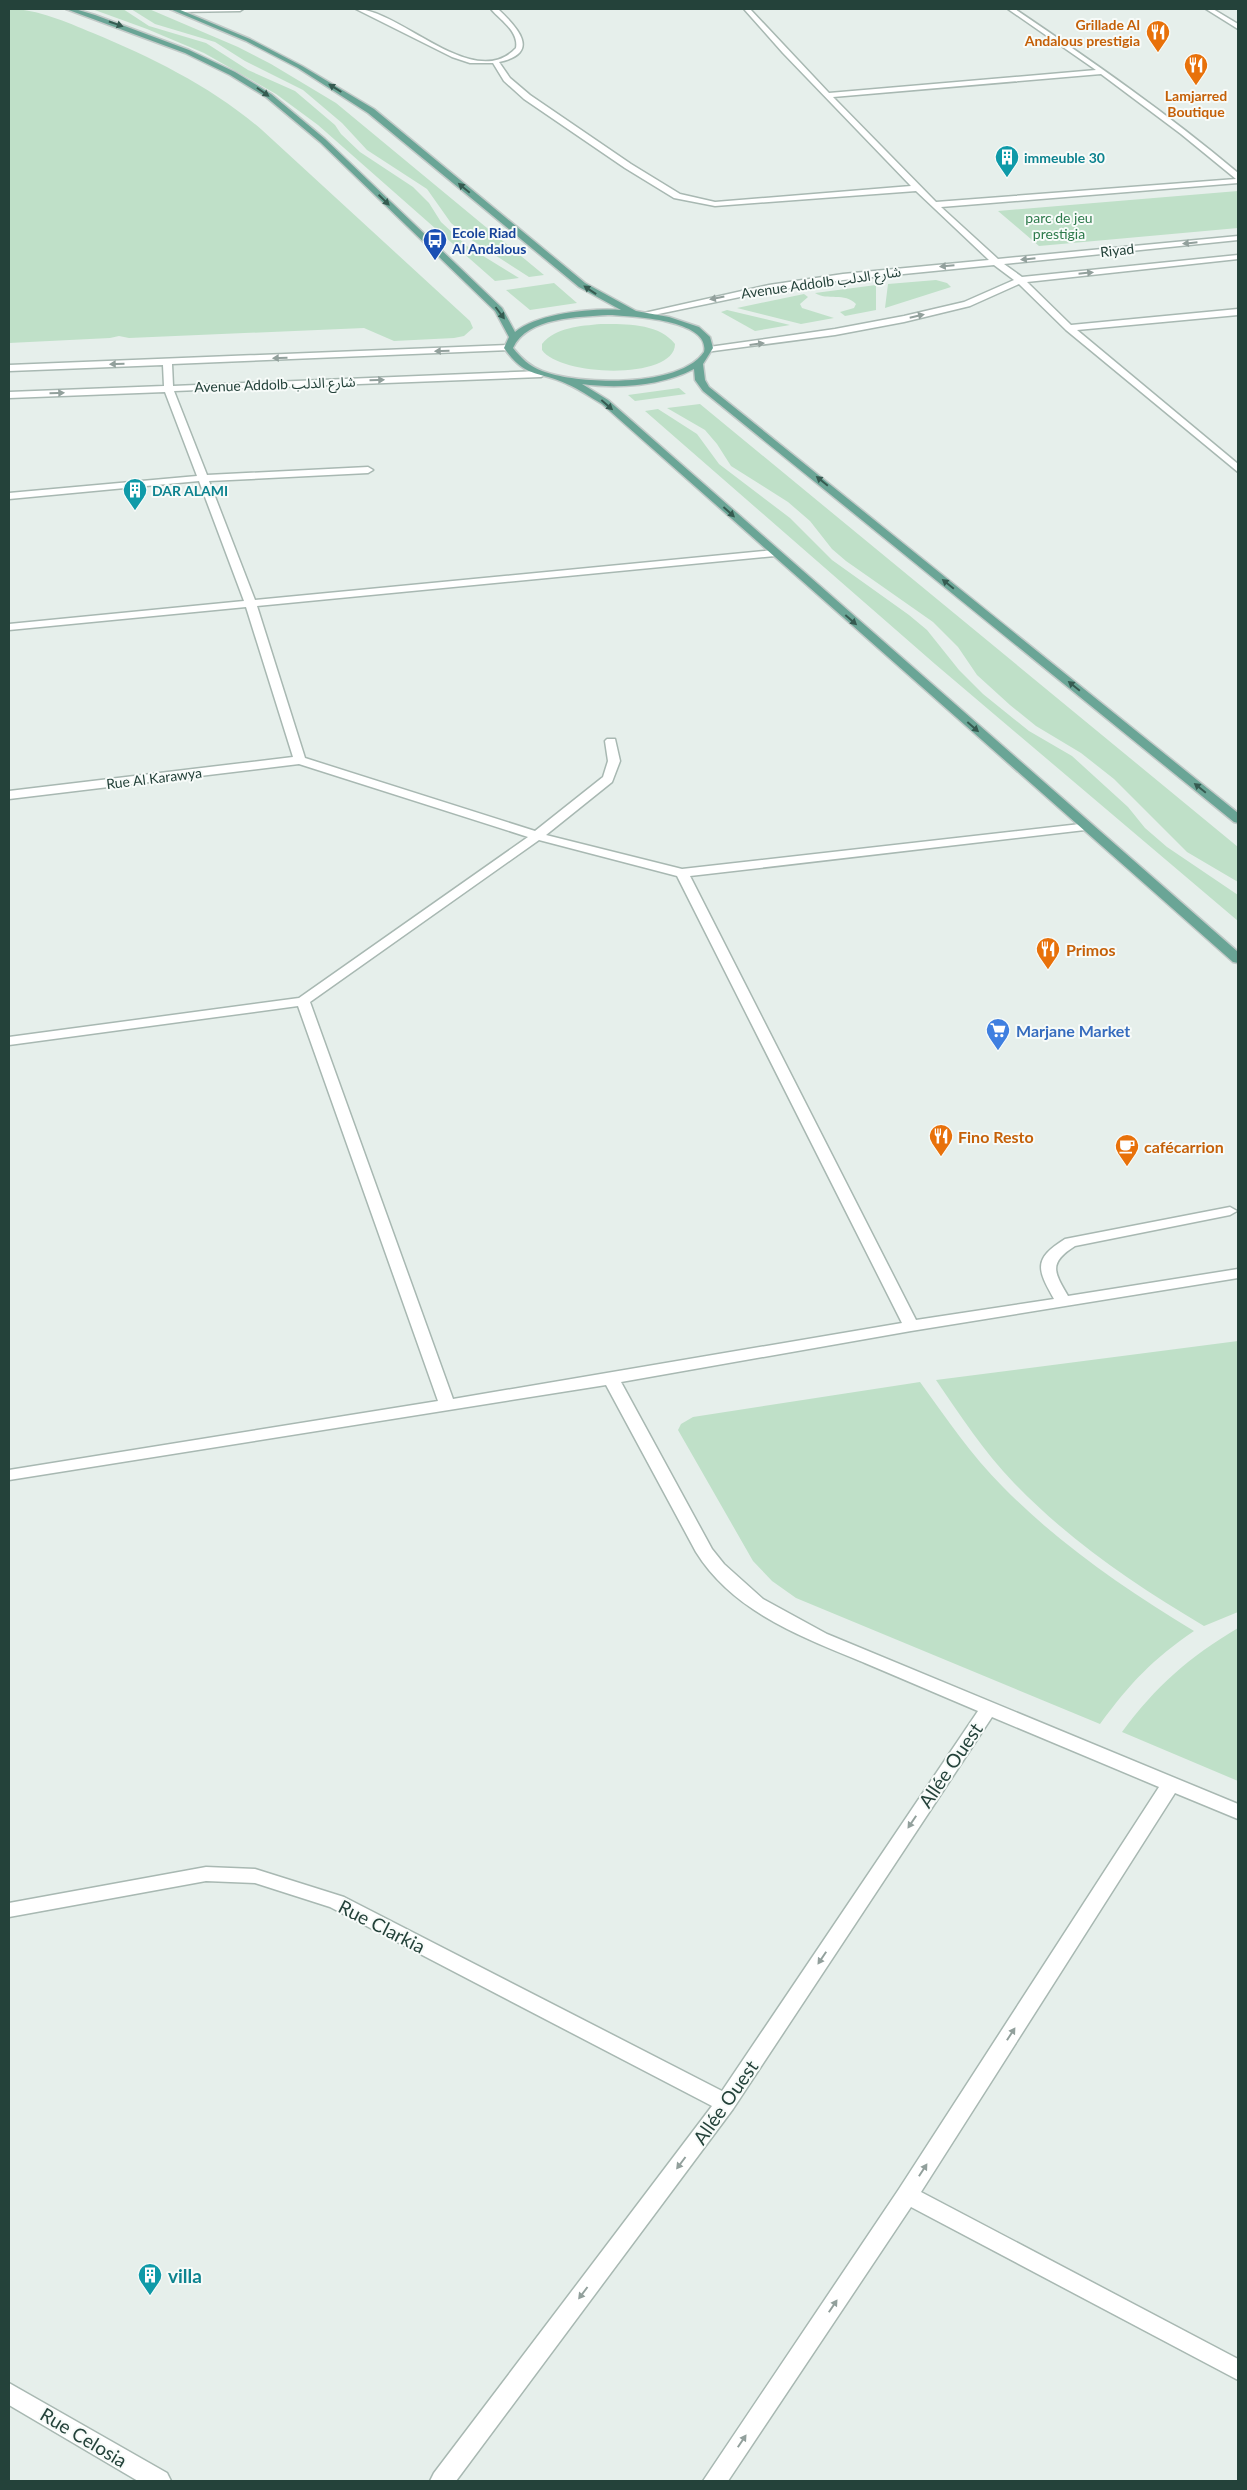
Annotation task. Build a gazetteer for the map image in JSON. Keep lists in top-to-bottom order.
{
  "streets": {
    "street": [
      "Riyad",
      "Avenue Addolb شارع الدلب",
      "Rue Al Karawya",
      "Allée Ouest",
      "Rue Clarkia",
      "Rue Celosia"
    ]
  },
  "crossings": [
    ["Riyad", "Avenue Addolb شارع الدلب"],
    ["Allée Ouest", "Rue Clarkia"]
  ],
  "one_way": ["Allée Ouest"],
  "parks": ["parc de jeu prestigia"],
  "places": {
    "restaurant": [
      "Grillade Al Andalous prestigia",
      "Lamjarred Boutique",
      "Primos",
      "Fino Resto"
    ],
    "building": ["immeuble 30", "DAR ALAMI", "villa"],
    "bus stop": ["Ecole Riad Al Andalous"],
    "supermarket": ["Marjane Market"],
    "cafe": ["cafécarrion"]
  }
}
